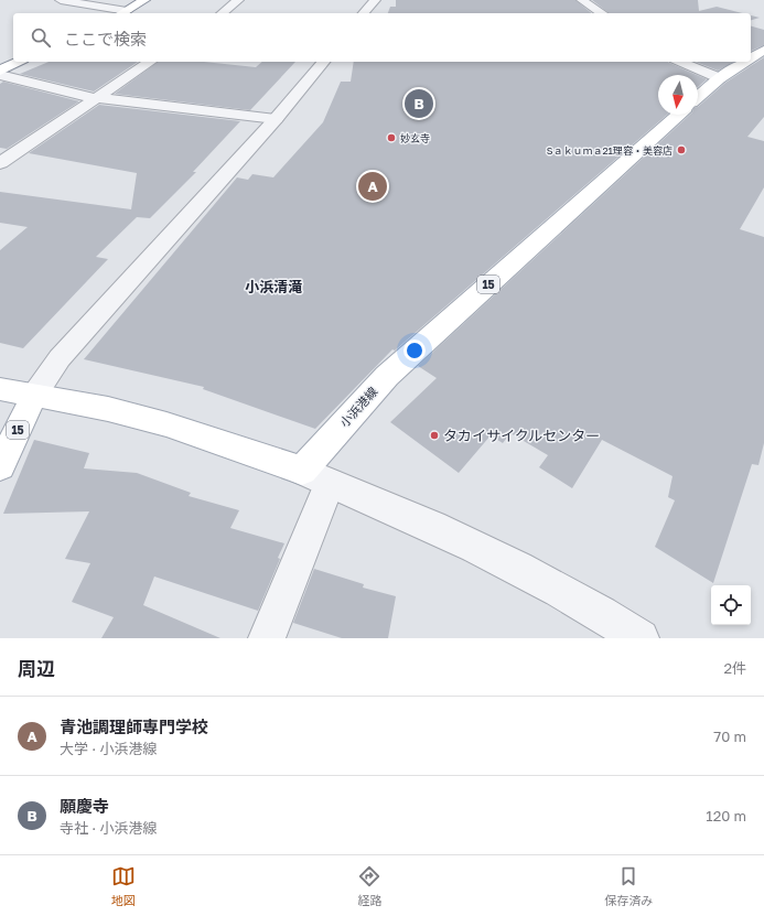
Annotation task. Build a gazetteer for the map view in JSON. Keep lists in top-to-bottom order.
{
  "streets": {
    "main road": ["15", "小浜港線"]
  },
  "crossings": [
    ["15", "小浜港線"]
  ],
  "districts": ["小浜清滝"],
  "places": ["妙玄寺", "Sａｋｕｍａ21理容・美容店", "タカイサイクルセンター"],
  "north": "bottom",
  "page": {
    "search": "ここで検索",
    "pins": ["B", "A"],
    "heading": ["周辺", "2件"],
    "list": [
      {
        "mark": "A",
        "name": "青池調理師専門学校",
        "note": "大学 · 小浜港線",
        "value": "70 m"
      },
      {
        "mark": "B",
        "name": "願慶寺",
        "note": "寺社 · 小浜港線",
        "value": "120 m"
      }
    ],
    "nav": ["地図", "経路", "保存済み"]
  }
}
